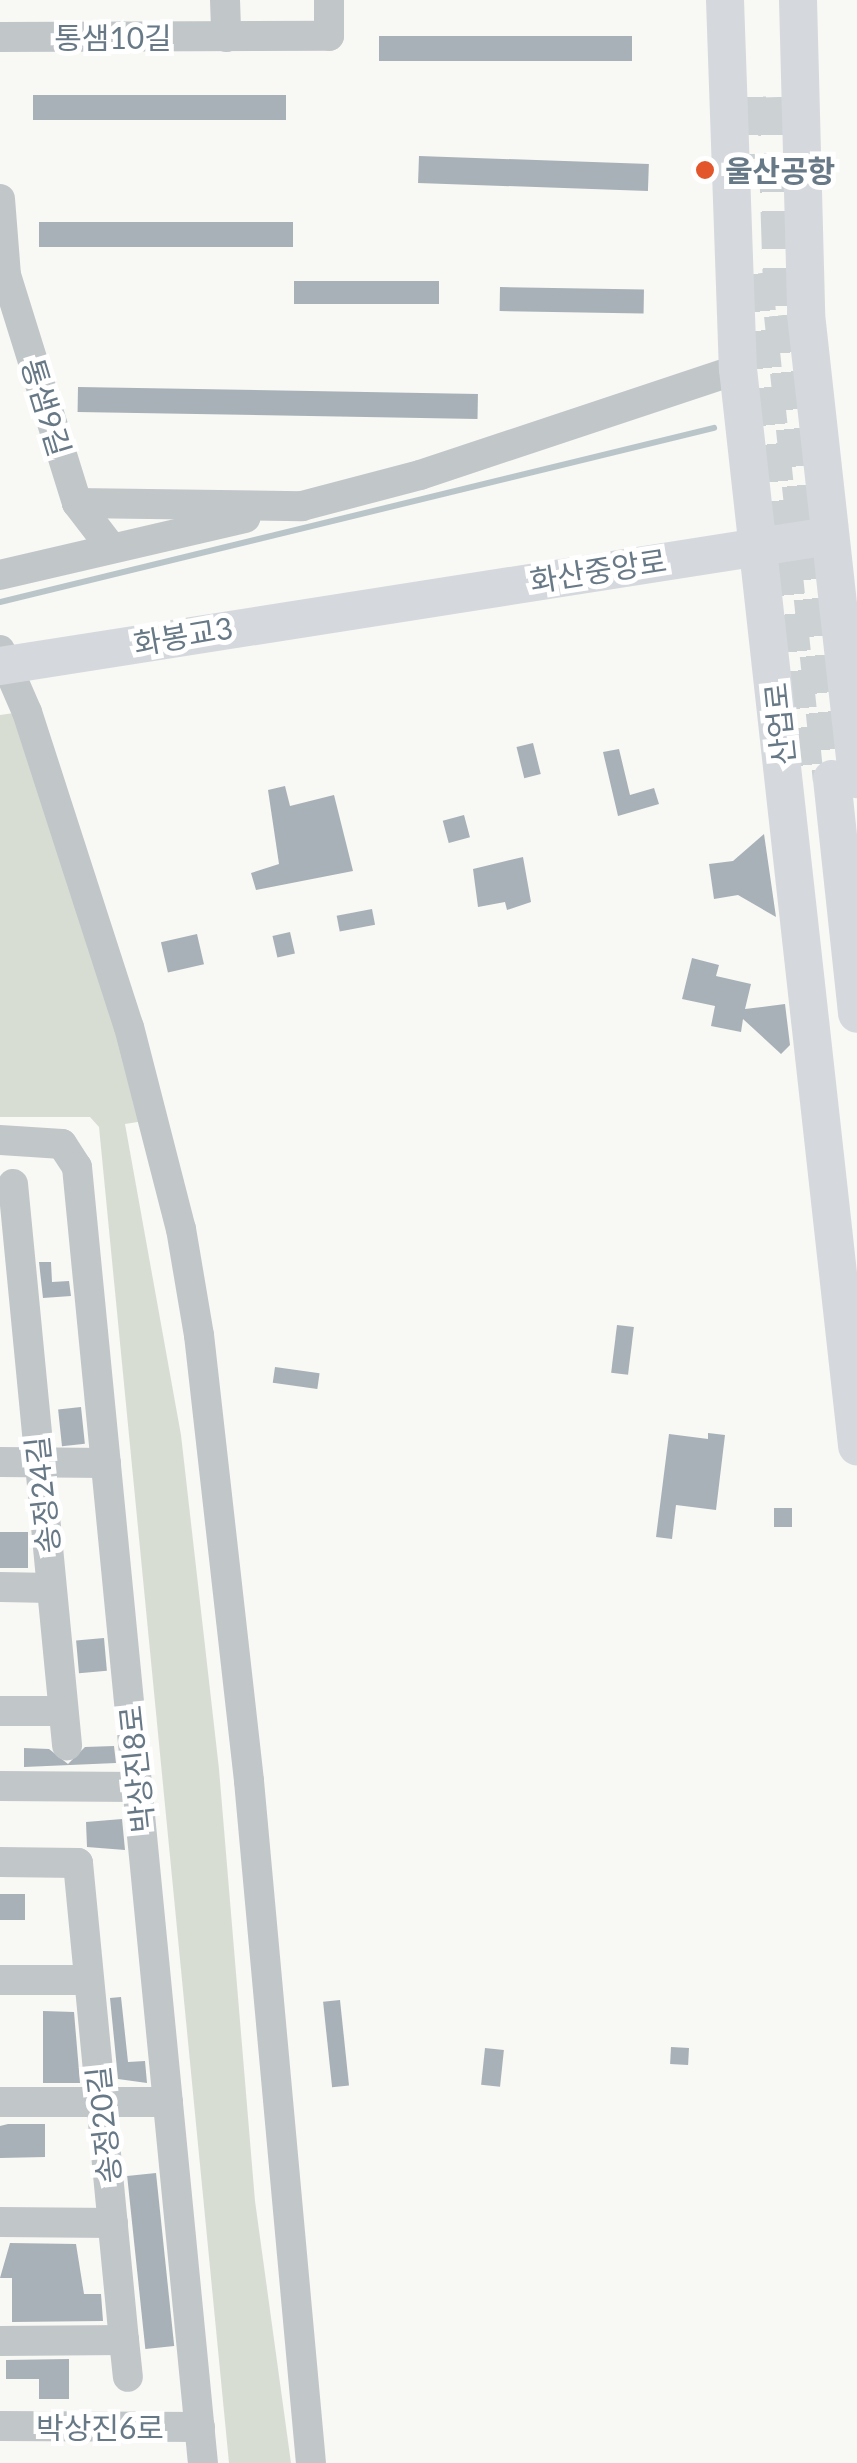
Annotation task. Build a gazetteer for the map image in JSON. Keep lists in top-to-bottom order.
{
  "streets": {
    "main road": ["화산중앙로", "화봉교3", "산업로"],
    "street": [
      "통샘10길",
      "통샘9길",
      "송정24길",
      "박상진8로",
      "송정20길",
      "박상진6로"
    ]
  },
  "crossings": [
    ["화산중앙로", "화봉교3"],
    ["화산중앙로", "산업로"],
    ["박상진8로", "박상진6로"]
  ],
  "places": ["울산공항"]
}
